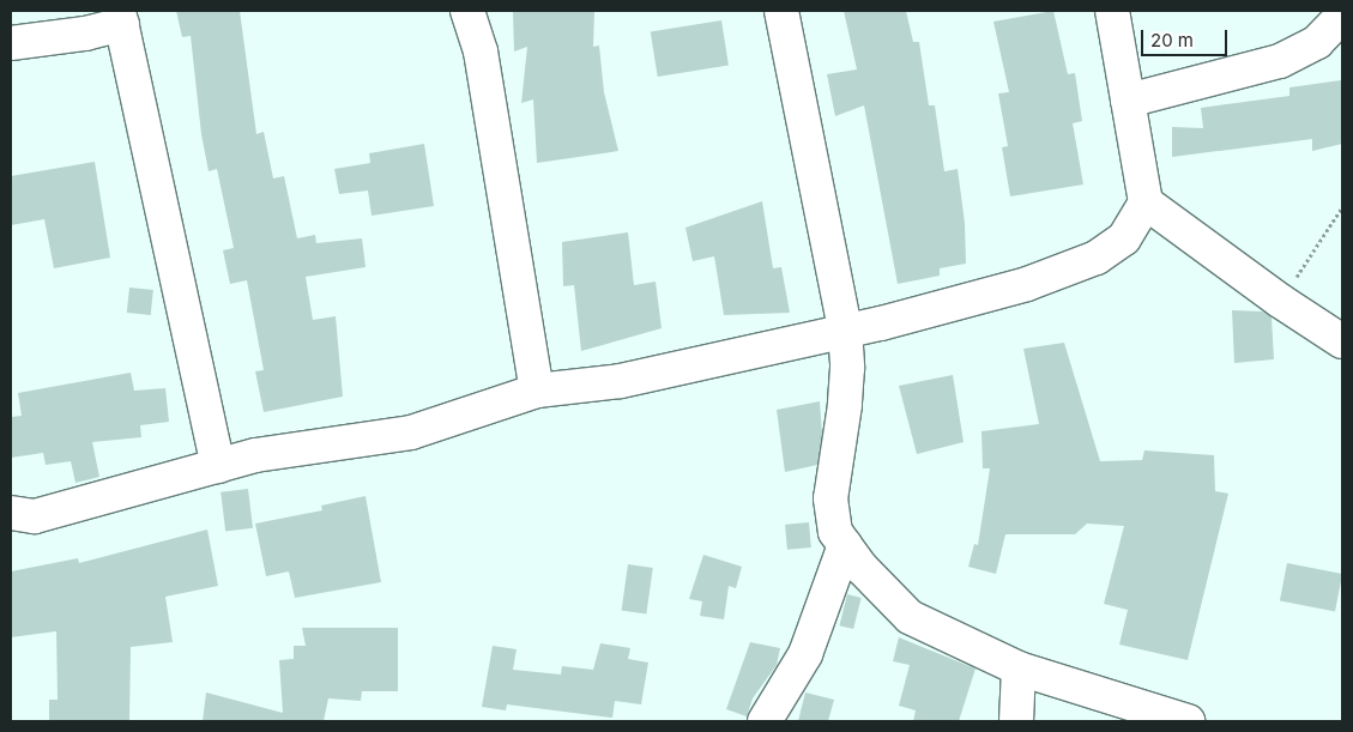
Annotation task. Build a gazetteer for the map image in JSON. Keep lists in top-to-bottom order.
{
  "scale_bar": "20 m"
}
